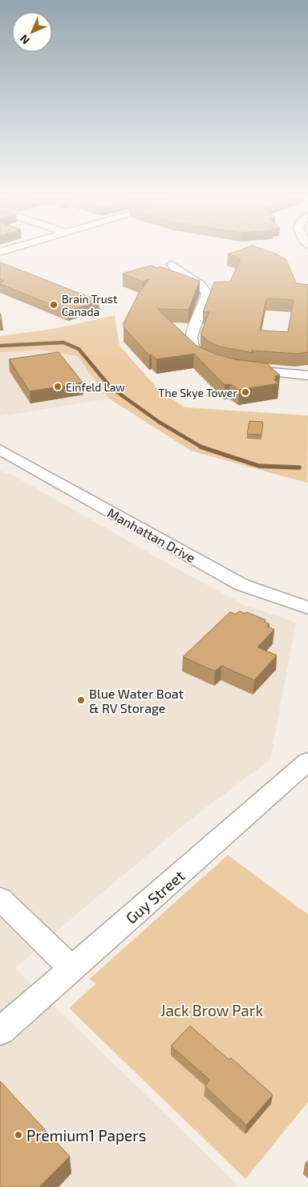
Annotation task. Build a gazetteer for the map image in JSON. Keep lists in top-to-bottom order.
{
  "streets": {
    "street": ["Manhattan Drive", "Guy Street"]
  },
  "parks": ["Jack Brow Park"],
  "places": [
    "Brain Trust Canada",
    "Einfeld Law",
    "The Skye Tower",
    "Blue Water Boat & RV Storage",
    "Premium1 Papers"
  ],
  "north": "bottom left"
}
